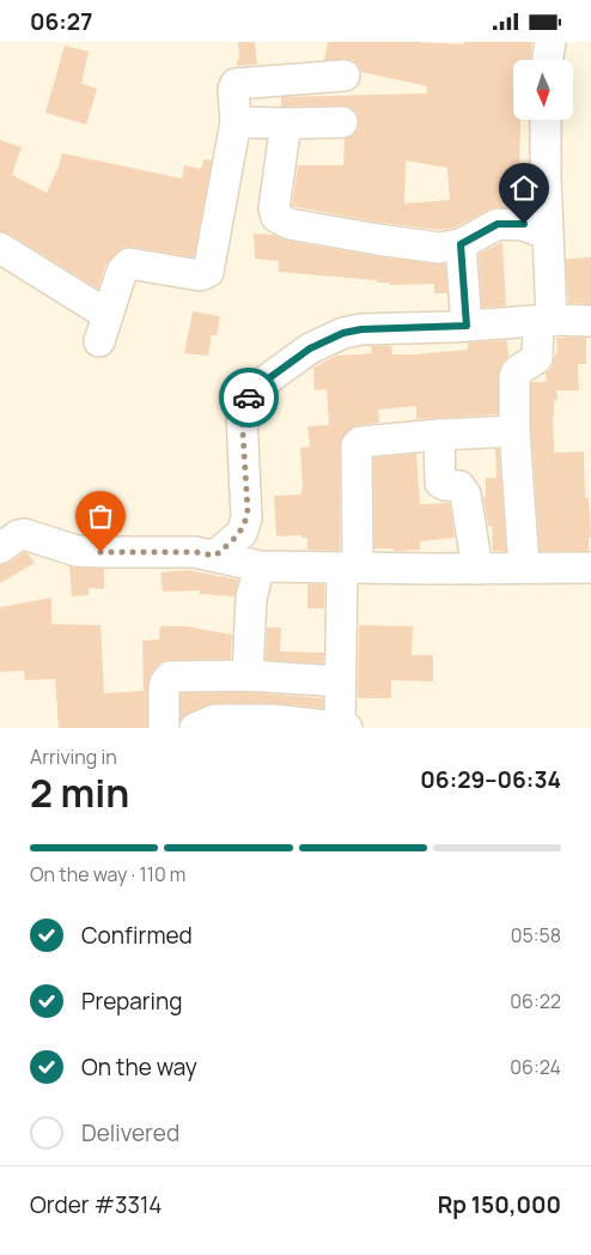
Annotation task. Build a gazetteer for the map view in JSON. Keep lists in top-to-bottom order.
{
  "north": "bottom",
  "page": {
    "status": "06:27",
    "heading": ["2 min", "Arriving in", "06:29–06:34"],
    "panel": ["Order #3314", "Rp 150,000"],
    "bar": "On the way · 110 m",
    "list": [
      ["Confirmed", "05:58"],
      ["Preparing", "06:22"],
      ["On the way", "06:24"],
      "Delivered"
    ]
  }
}
